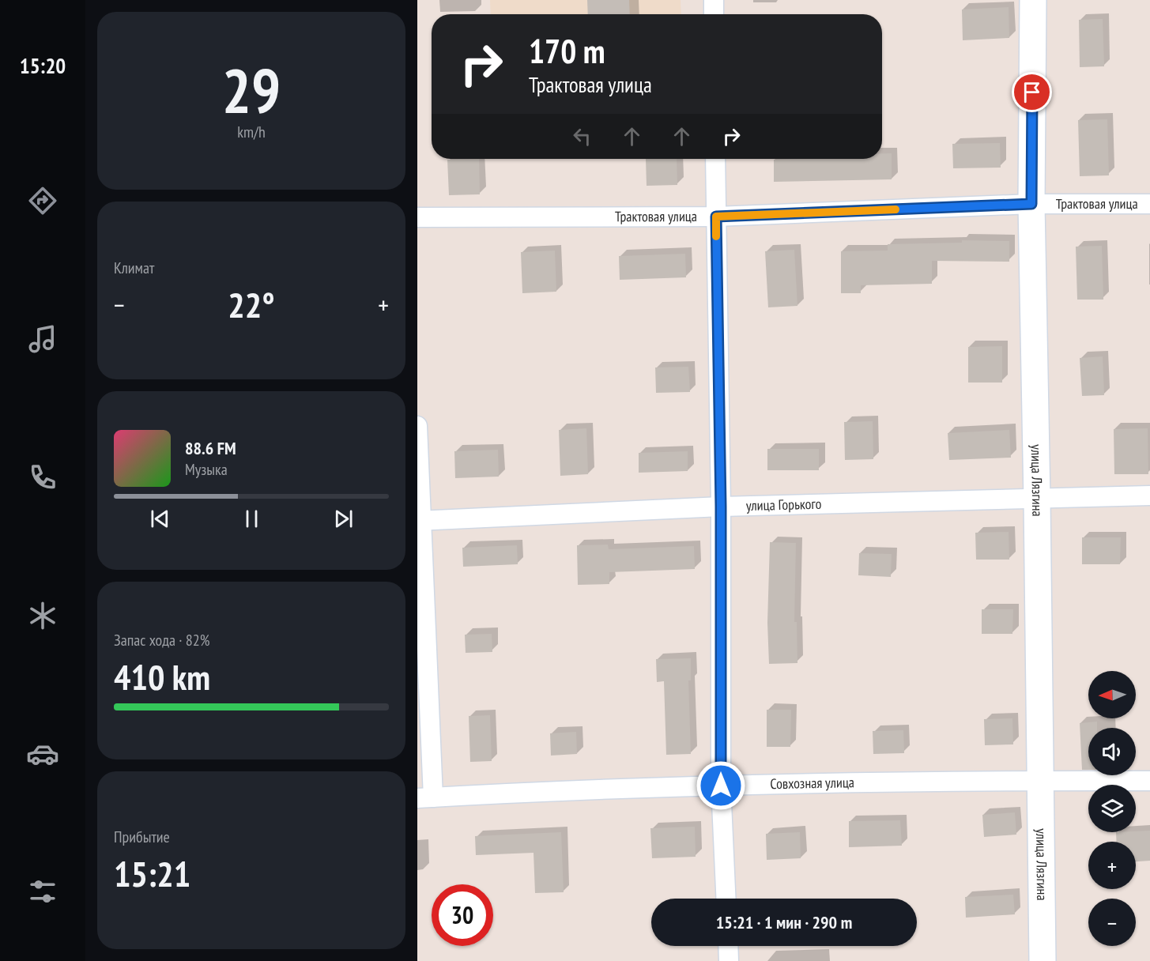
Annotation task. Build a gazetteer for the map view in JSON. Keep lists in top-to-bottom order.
{
  "streets": {
    "main road": ["улица Лязгина"],
    "street": ["Трактовая улица", "улица Горького", "Совхозная улица"]
  },
  "crossings": [
    ["Трактовая улица", "улица Лязгина"],
    ["улица Лязгина", "улица Горького"],
    ["улица Лязгина", "Совхозная улица"]
  ],
  "north": "left",
  "page": {
    "tabs": "15:20",
    "tile": [
      ["29", "km/h"],
      "Климат",
      ["Запас хода · 82%", "410 km"],
      ["Прибытие", "15:21"]
    ],
    "turn": ["170 m", "Трактовая улица"],
    "heat": ["−", "22°", "+"],
    "song": ["88.6 FM", "Музыка"],
    "map_buttons": ["+", "−"],
    "limit": "30",
    "trip": "15:21 · 1 мин · 290 m"
  }
}
